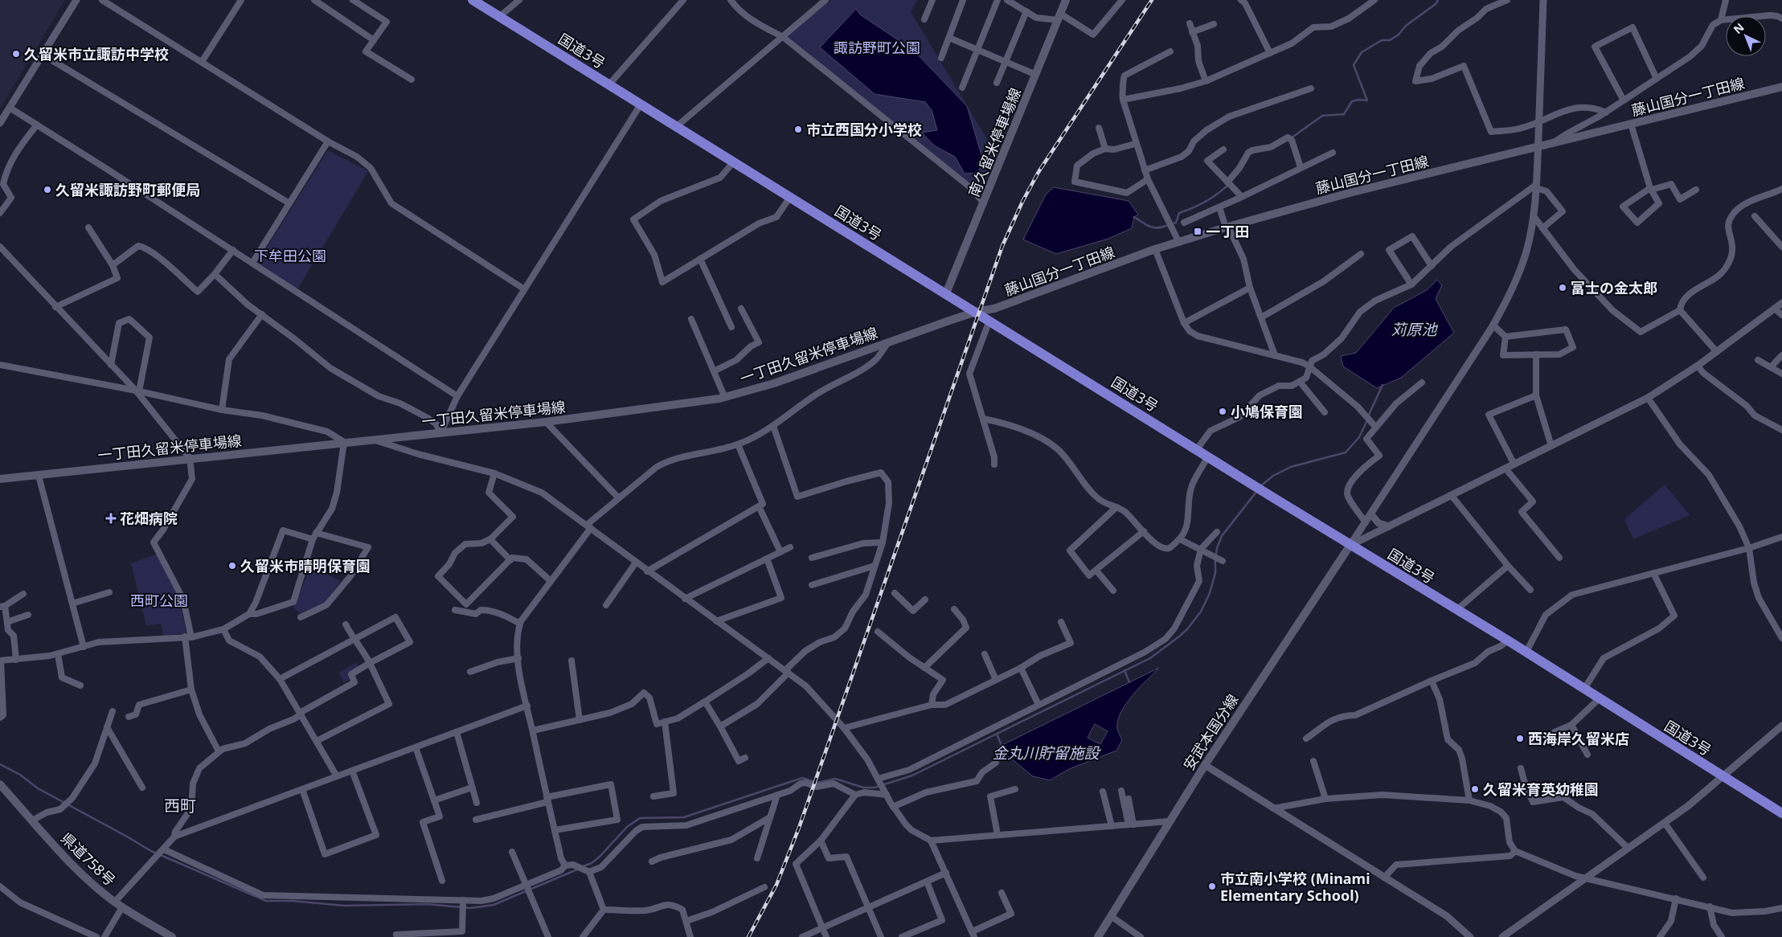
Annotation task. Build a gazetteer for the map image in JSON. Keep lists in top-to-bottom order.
{
  "streets": {
    "highway": ["国道3号"],
    "main road": [
      "藤山国分一丁田線",
      "南久留米停車場線",
      "一丁田久留米停車場線",
      "安武本国分線",
      "県道758号"
    ]
  },
  "crossings": [
    ["国道3号", "藤山国分一丁田線"],
    ["国道3号", "南久留米停車場線"],
    ["国道3号", "一丁田久留米停車場線"],
    ["国道3号", "安武本国分線"],
    ["藤山国分一丁田線", "一丁田久留米停車場線"]
  ],
  "districts": ["西町"],
  "water": ["苅原池", "金丸川貯留施設"],
  "parks": ["諏訪野町公園", "下牟田公園", "西町公園"],
  "places": {
    "other": [
      "久留米市立諏訪中学校",
      "市立西国分小学校",
      "久留米諏訪野町郵便局",
      "富士の金太郎",
      "小鳩保育園",
      "久留米市晴明保育園",
      "西海岸久留米店",
      "久留米育英幼稚園",
      "市立南小学校 (Minami Elementary School)"
    ],
    "transit": ["一丁田"],
    "health": ["花畑病院"]
  },
  "north": "top left"
}
